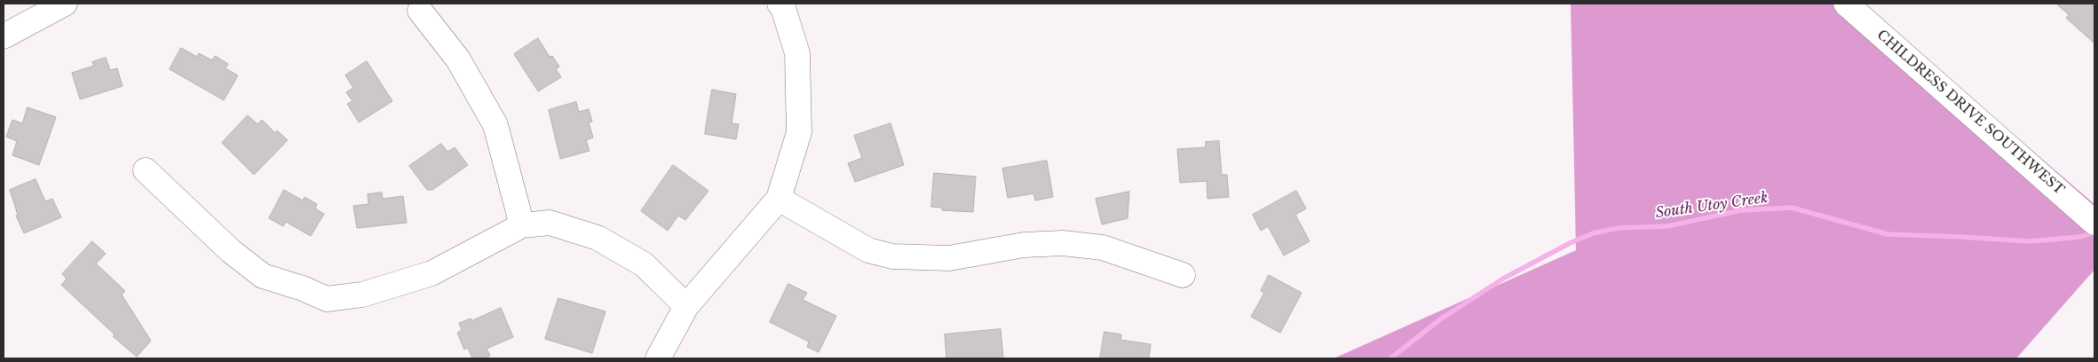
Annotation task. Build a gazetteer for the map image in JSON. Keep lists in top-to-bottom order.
{
  "streets": {
    "street": ["CHILDRESS DRIVE SOUTHWEST"]
  },
  "water": ["South Utoy Creek"]
}
